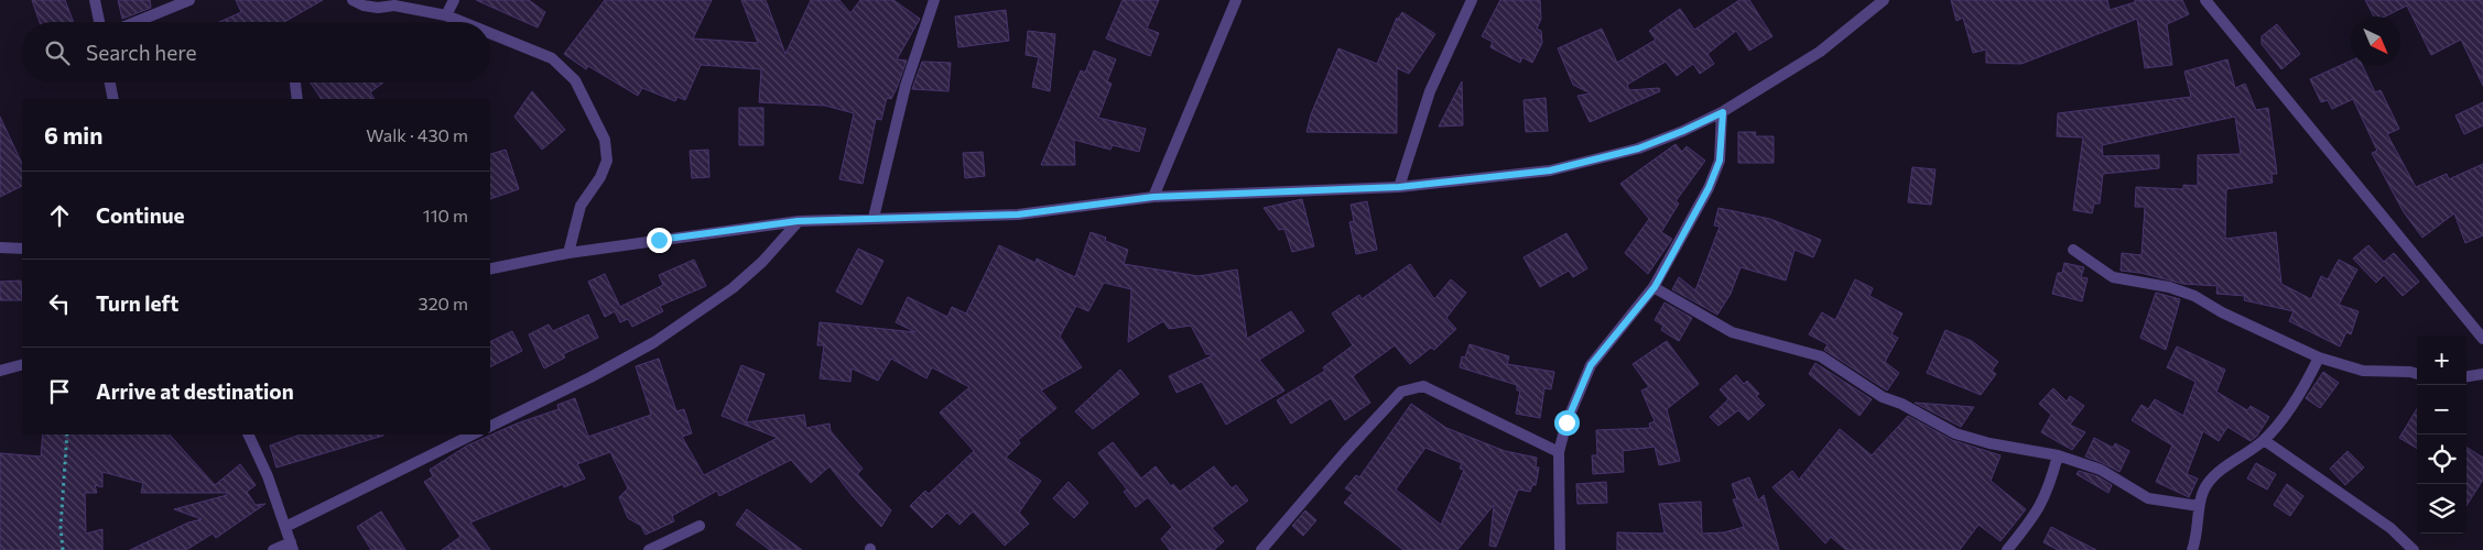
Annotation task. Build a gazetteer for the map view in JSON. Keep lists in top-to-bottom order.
{
  "north": "bottom right",
  "page": {
    "search": "Search here",
    "heading": ["6 min", "Walk · 430 m"],
    "list": [
      ["Continue", "110 m"],
      ["Turn left", "320 m"],
      "Arrive at destination"
    ],
    "map_buttons": ["+", "−"]
  }
}
